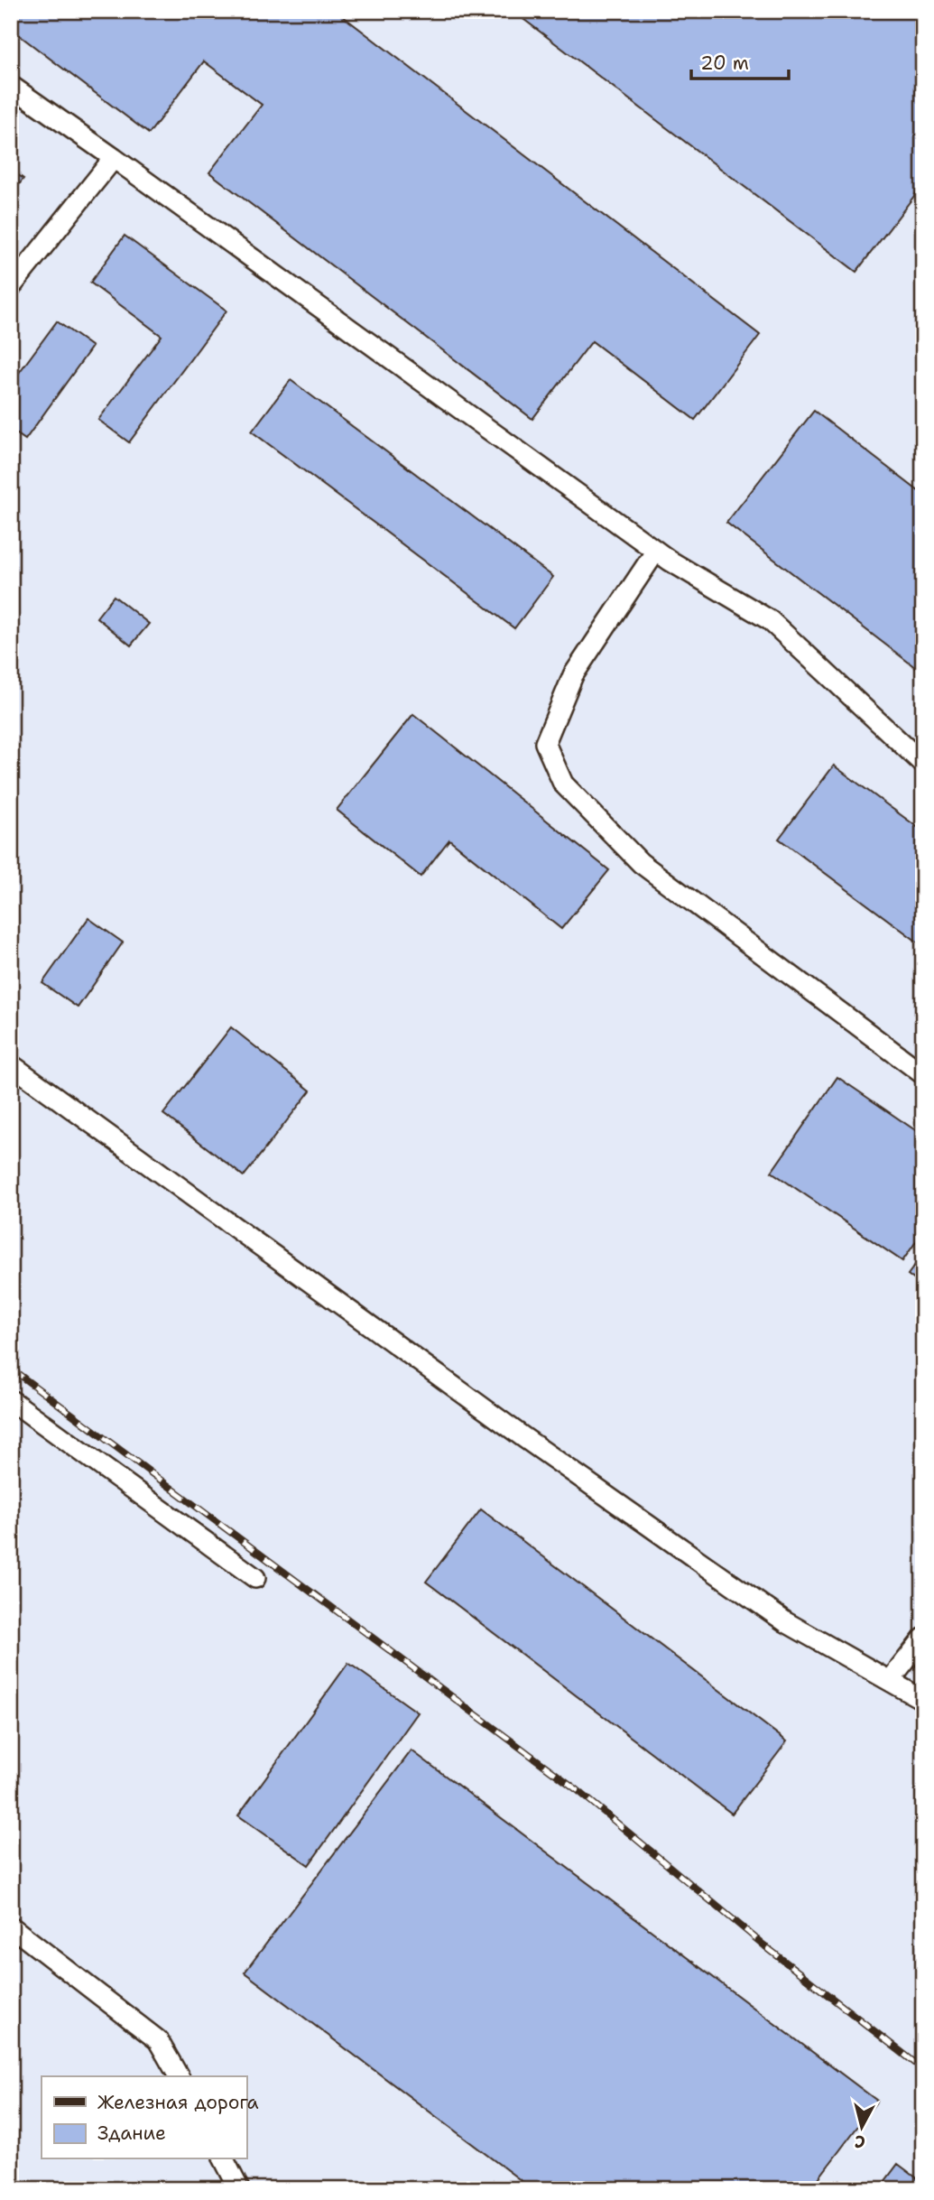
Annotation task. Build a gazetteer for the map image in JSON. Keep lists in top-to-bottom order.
{
  "legend": ["Железная дорога", "Здание"],
  "scale_bar": "20 m",
  "north": "bottom"
}
